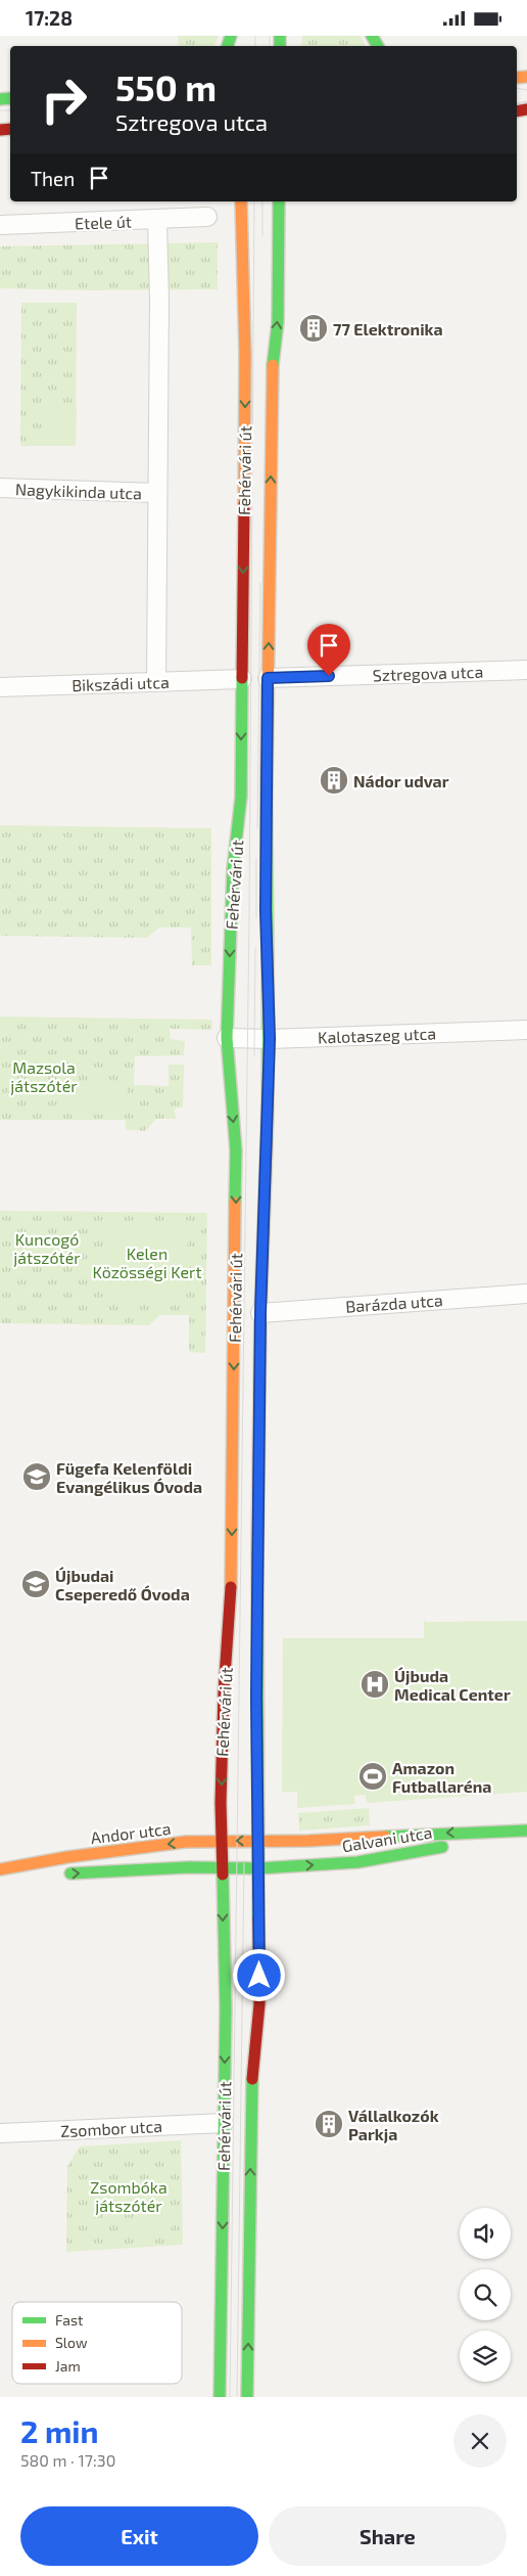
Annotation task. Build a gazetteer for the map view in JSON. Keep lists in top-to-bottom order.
{
  "streets": {
    "street": [
      "Etele út",
      "Fehérvári út",
      "Nagykikinda utca",
      "Sztregova utca",
      "Bikszádi utca",
      "Kalotaszeg utca",
      "Barázda utca",
      "Andor utca",
      "Galvani utca",
      "Zsombor utca"
    ]
  },
  "crossings": [
    ["Fehérvári út", "Sztregova utca"],
    ["Fehérvári út", "Bikszádi utca"],
    ["Fehérvári út", "Kalotaszeg utca"],
    ["Fehérvári út", "Barázda utca"],
    ["Fehérvári út", "Andor utca"],
    ["Fehérvári út", "Galvani utca"],
    ["Fehérvári út", "Zsombor utca"],
    ["Andor utca", "Galvani utca"]
  ],
  "parks": [
    "Mazsola játszótér",
    "Kuncogó játszótér",
    "Kelen Közösségi Kert",
    "Zsombóka játszótér"
  ],
  "places": {
    "building": ["77 Elektronika", "Nádor udvar", "Vállalkozók Parkja"],
    "school or university": ["Fügefa Kelenföldi Evangélikus Óvoda", "Újbudai Cseperedő Óvoda"],
    "hospital": ["Újbuda Medical Center"],
    "sports": ["Amazon Futballaréna"]
  },
  "legend": ["Fast", "Slow", "Jam"],
  "page": {
    "status": "17:28",
    "turn": ["550 m", "Sztregova utca"],
    "then": "Then",
    "heading": ["2 min", "580 m · 17:30"],
    "buttons": ["Exit", "Share"]
  }
}
